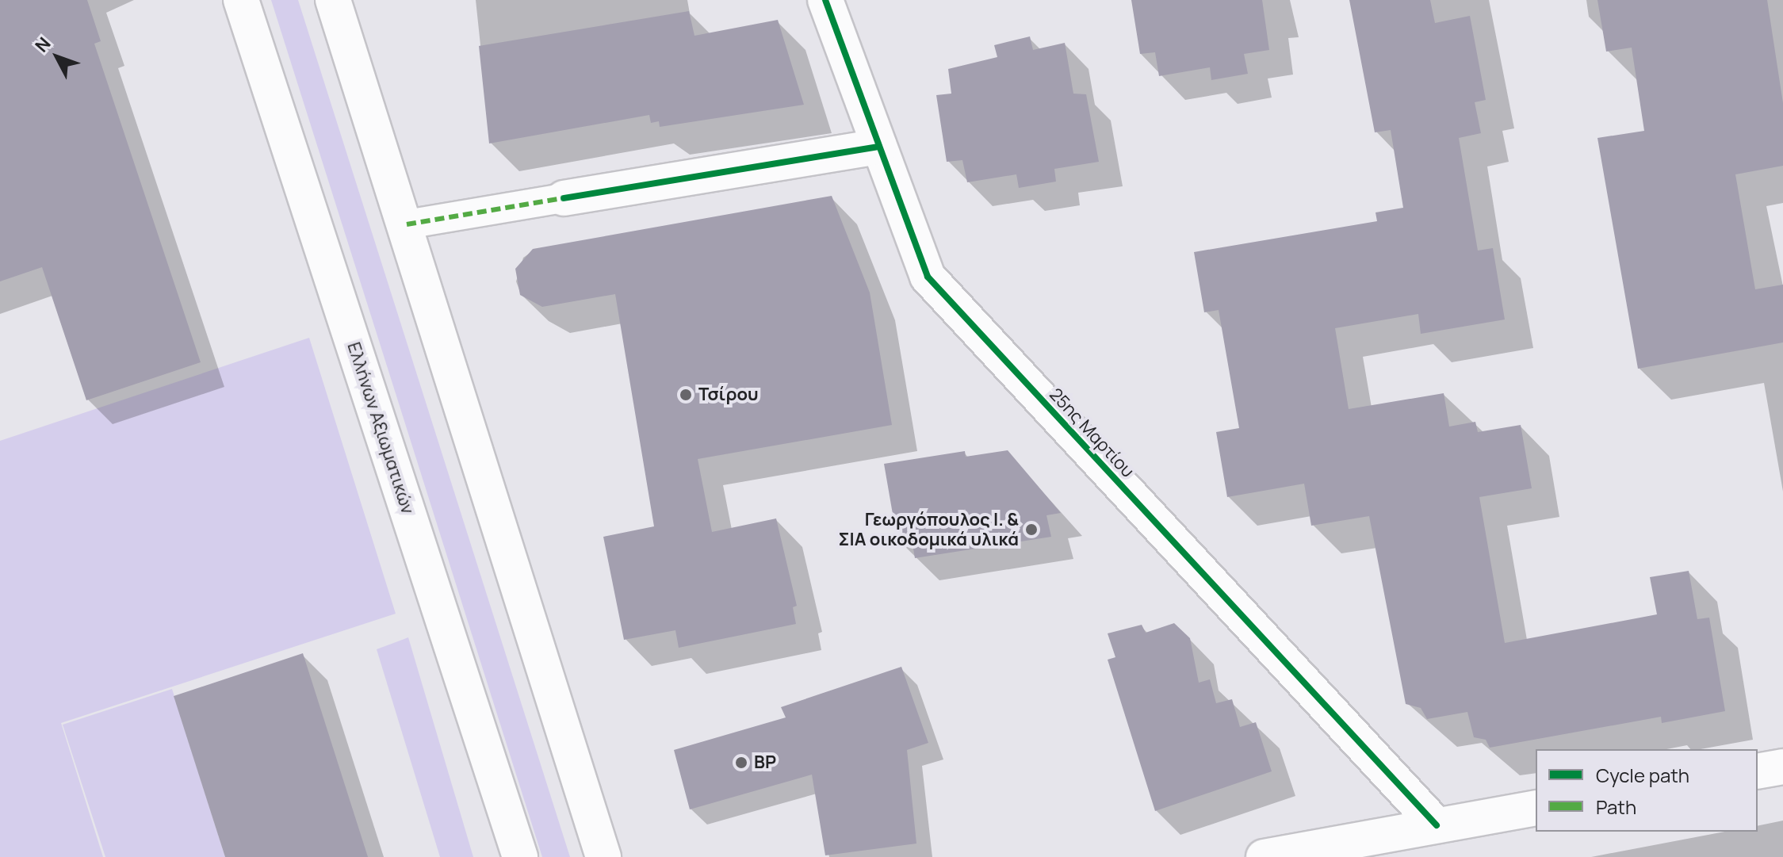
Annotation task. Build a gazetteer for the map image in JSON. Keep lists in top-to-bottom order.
{
  "streets": {
    "main road": ["Ελλήνων Αξιωματικών", "25ης Μαρτίου"]
  },
  "places": ["Τσίρου", "Γεωργόπουλος Ι. & ΣΙΑ οικοδομικά υλικά", "BP"],
  "legend": ["Cycle path", "Path"],
  "north": "top left"
}
